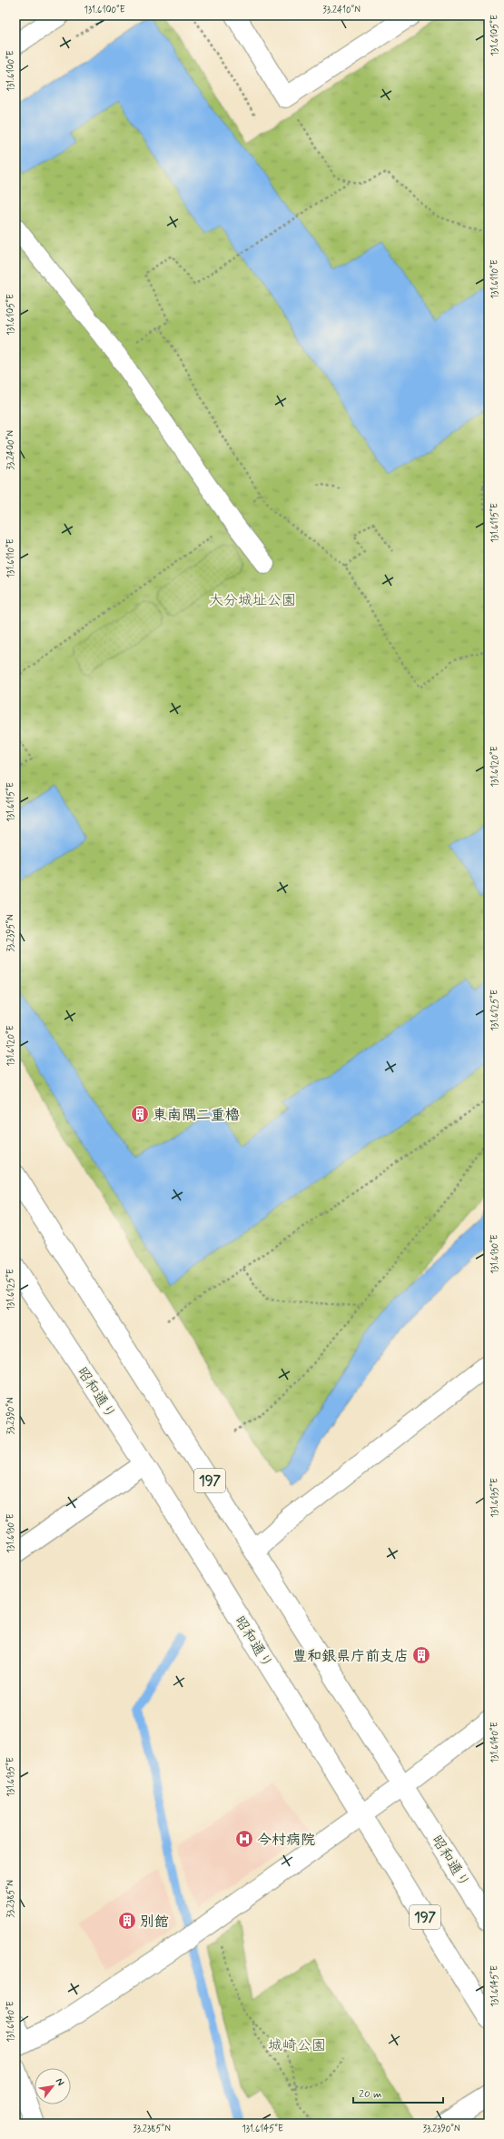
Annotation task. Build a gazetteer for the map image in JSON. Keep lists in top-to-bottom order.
{
  "streets": {
    "main road": ["昭和通り", "197"]
  },
  "parks": ["大分城址公園", "城崎公園"],
  "places": {
    "building": ["東南隅二重櫓", "豊和銀県庁前支店", "別館"],
    "hospital": ["今村病院"]
  },
  "scale_bar": "20 m",
  "north": "top right",
  "coordinates": [
    "131.6100°E",
    "33.2410°N",
    "131.6105°E",
    "131.6110°E",
    "33.2400°N",
    "131.6115°E",
    "131.6120°E",
    "33.2395°N",
    "131.6125°E",
    "131.6130°E",
    "33.2390°N",
    "131.6135°E",
    "131.6140°E",
    "33.2385°N",
    "131.6145°E"
  ]
}
